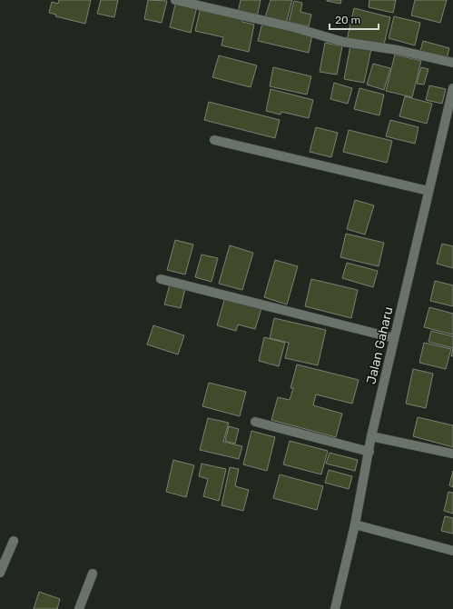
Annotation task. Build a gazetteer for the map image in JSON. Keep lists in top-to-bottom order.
{
  "streets": {
    "street": ["Jalan Gaharu"]
  },
  "scale_bar": "20 m"
}
